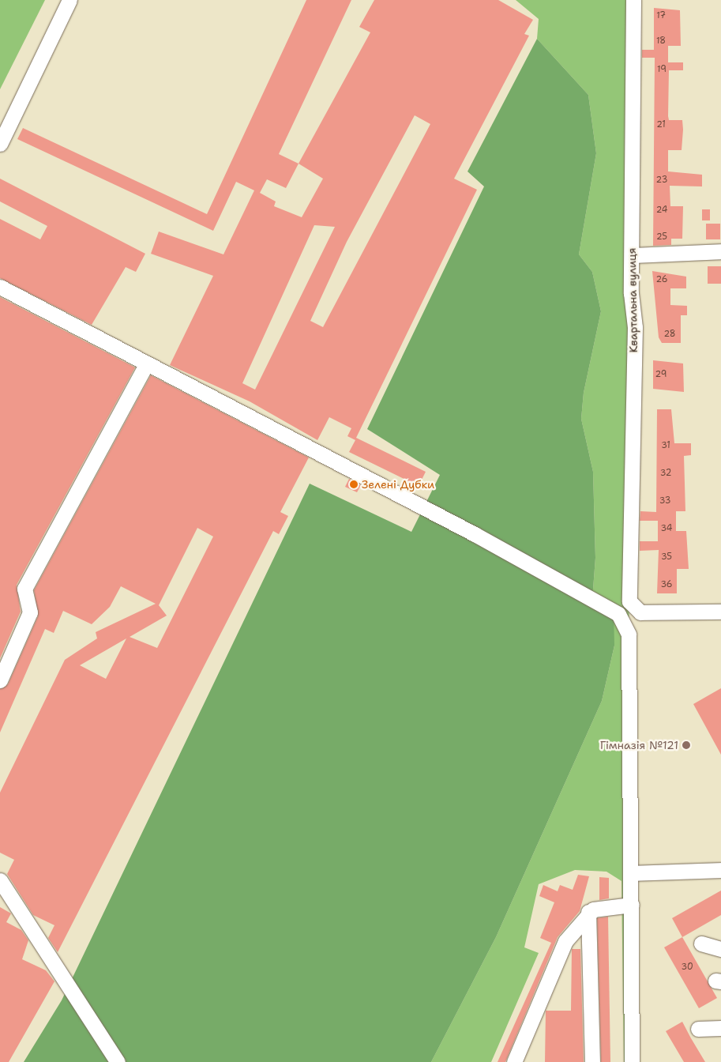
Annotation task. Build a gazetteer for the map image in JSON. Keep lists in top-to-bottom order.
{
  "streets": {
    "street": ["Квартальна вулиця"]
  },
  "places": ["Зелені Дубки", "Гімназія №121"],
  "house_numbers": [
    "17",
    "18",
    "19",
    "21",
    "23",
    "24",
    "25",
    "26",
    "28",
    "29",
    "31",
    "32",
    "33",
    "34",
    "35",
    "36",
    "30"
  ]
}
